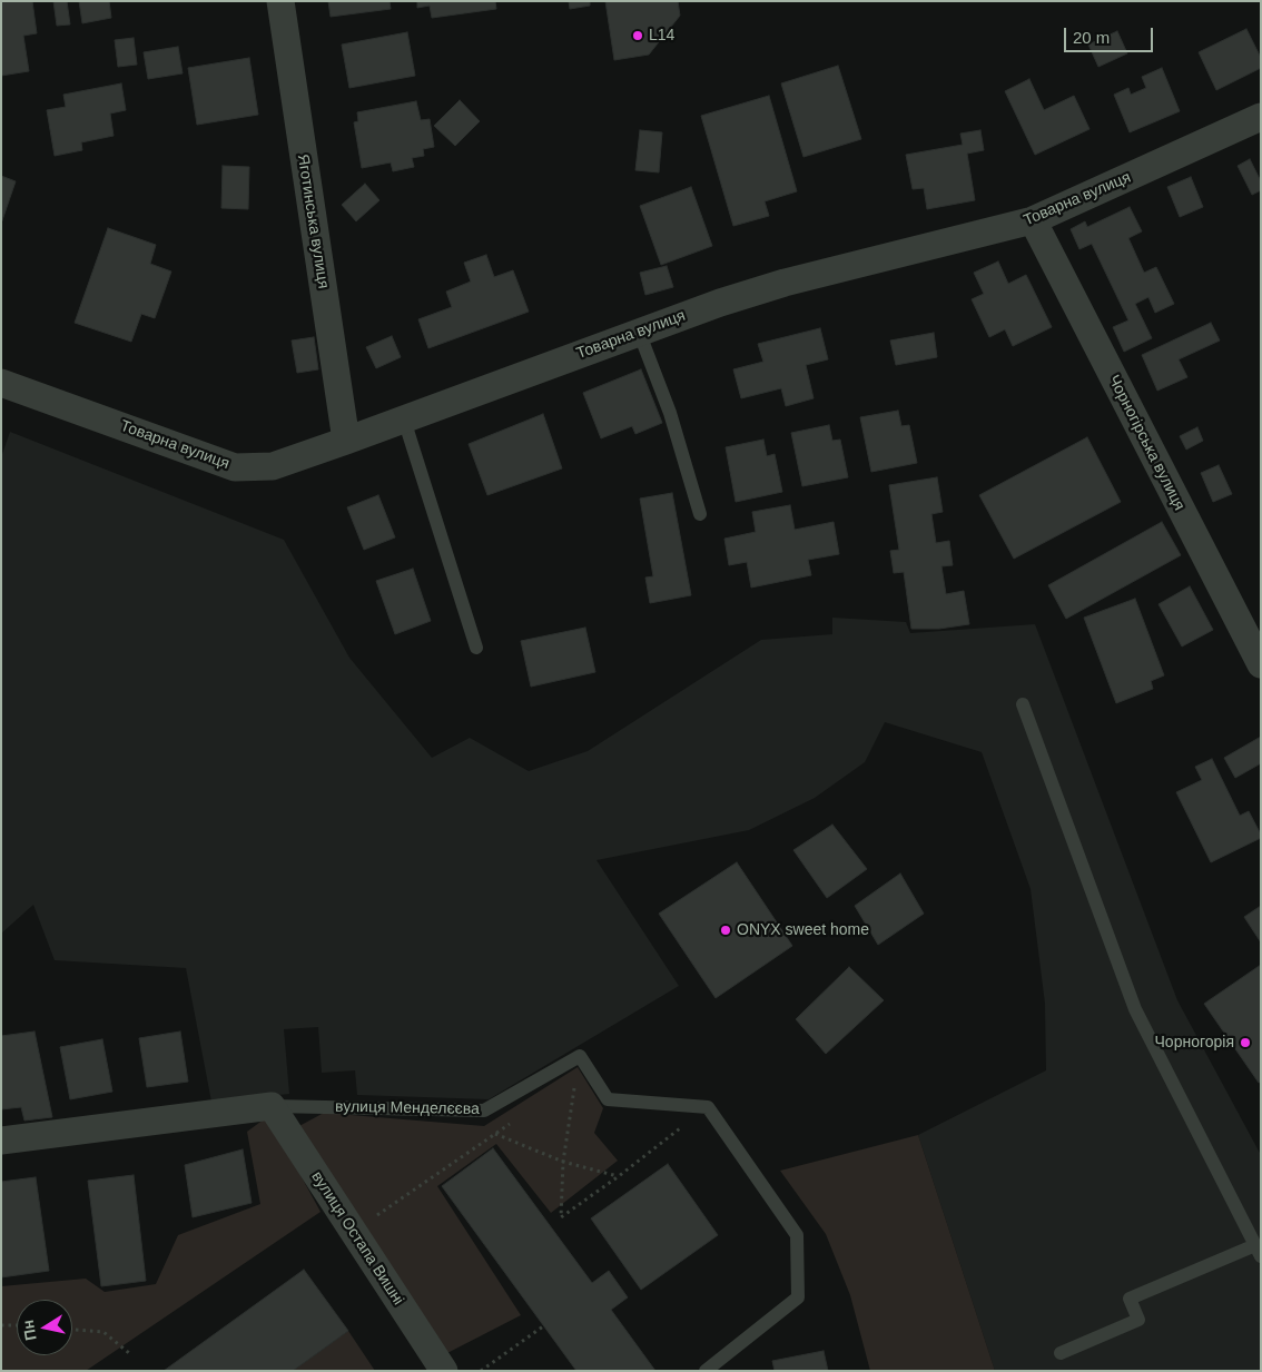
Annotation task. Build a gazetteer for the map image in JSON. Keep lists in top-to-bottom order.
{
  "streets": {
    "street": [
      "Товарна вулиця",
      "Яготинська вулиця",
      "Чорногірська вулиця",
      "вулиця Менделєєва",
      "вулиця Остапа Вишні"
    ]
  },
  "crossings": [
    ["Товарна вулиця", "Яготинська вулиця"],
    ["Товарна вулиця", "Чорногірська вулиця"],
    ["вулиця Менделєєва", "вулиця Остапа Вишні"]
  ],
  "places": ["L14", "ONYX sweet home", "Чорногорія"],
  "scale_bar": "20 m",
  "north": "left"
}
